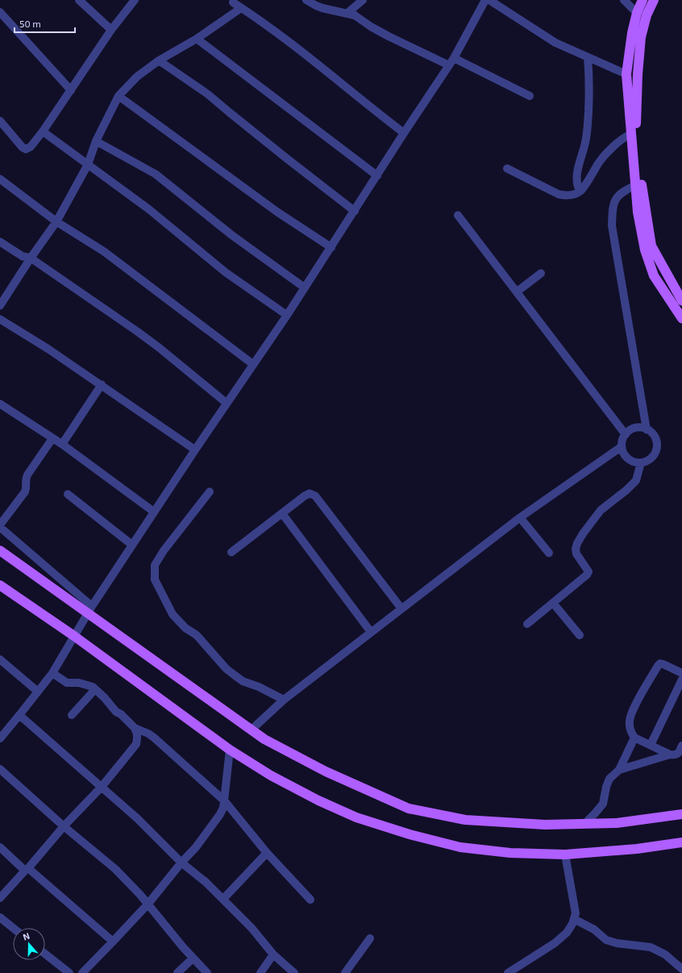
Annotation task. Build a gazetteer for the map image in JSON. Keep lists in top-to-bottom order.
{
  "scale_bar": "50 m",
  "north": "top"
}
